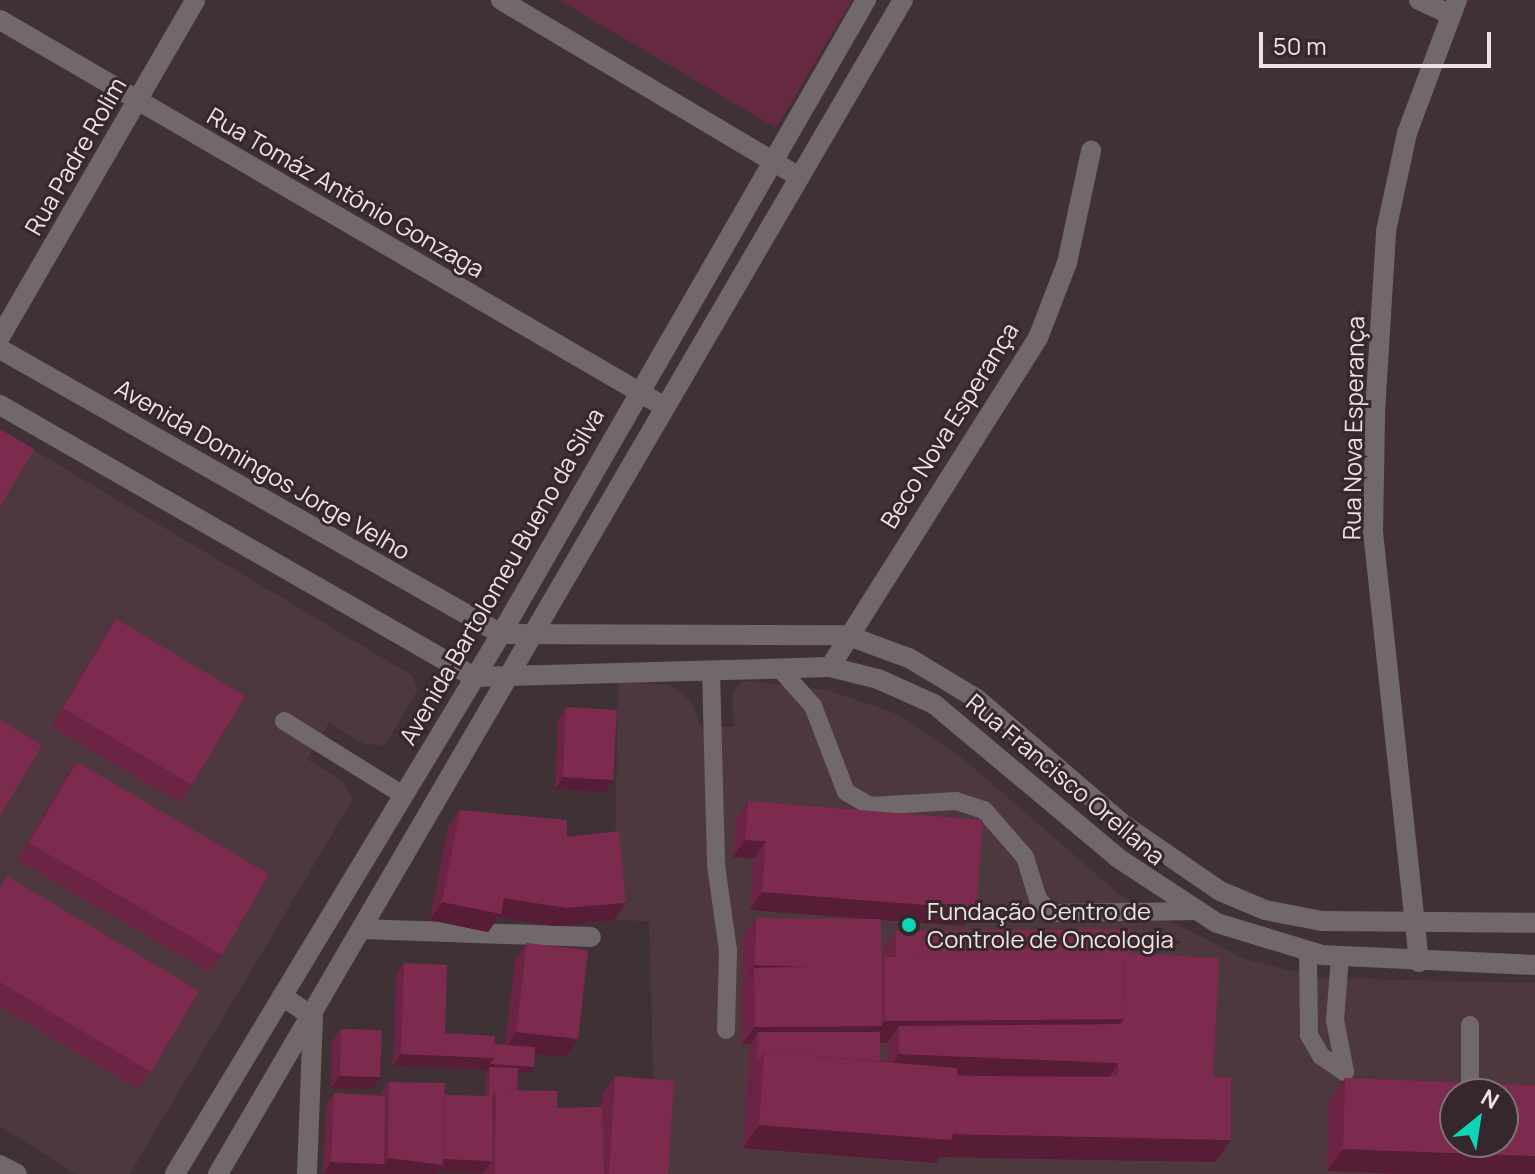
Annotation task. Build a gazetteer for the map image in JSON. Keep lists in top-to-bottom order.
{
  "streets": {
    "street": [
      "Rua Padre Rolim",
      "Rua Tomáz Antônio Gonzaga",
      "Beco Nova Esperança",
      "Rua Nova Esperança",
      "Avenida Domingos Jorge Velho",
      "Avenida Bartolomeu Bueno da Silva",
      "Rua Francisco Orellana"
    ]
  },
  "crossings": [
    ["Rua Padre Rolim", "Rua Tomáz Antônio Gonzaga"],
    ["Rua Tomáz Antônio Gonzaga", "Avenida Bartolomeu Bueno da Silva"],
    ["Beco Nova Esperança", "Rua Francisco Orellana"],
    ["Rua Nova Esperança", "Rua Francisco Orellana"],
    ["Avenida Domingos Jorge Velho", "Avenida Bartolomeu Bueno da Silva"],
    ["Avenida Domingos Jorge Velho", "Rua Francisco Orellana"],
    ["Avenida Bartolomeu Bueno da Silva", "Rua Francisco Orellana"]
  ],
  "places": ["Fundação Centro de Controle de Oncologia"],
  "scale_bar": "50 m",
  "north": "top right"
}
